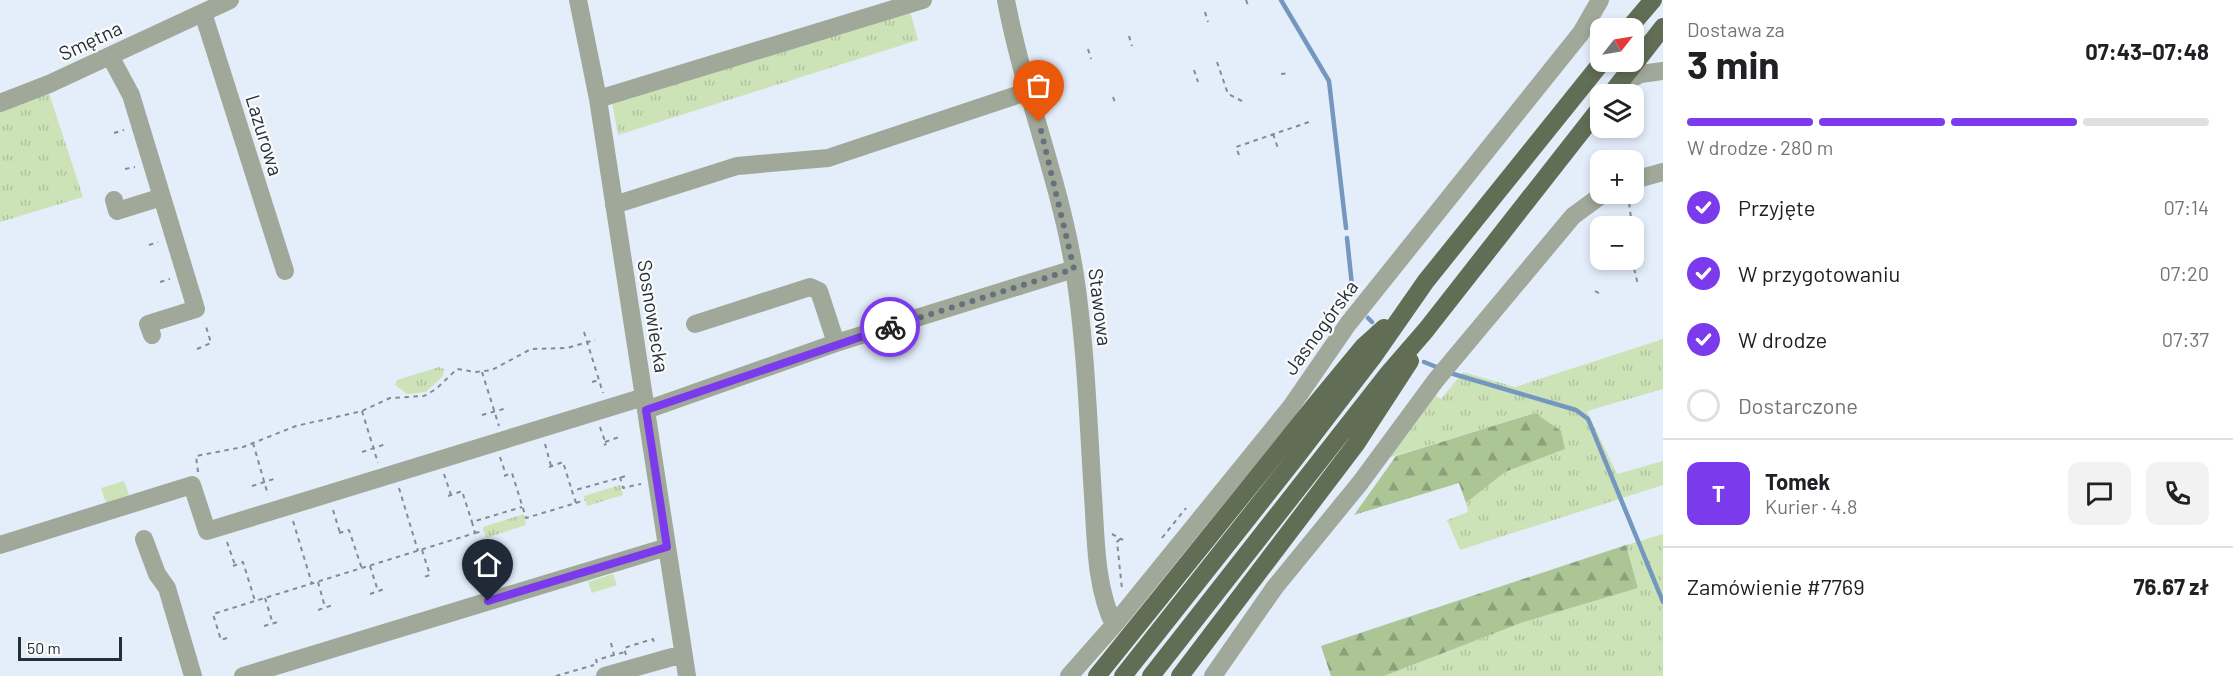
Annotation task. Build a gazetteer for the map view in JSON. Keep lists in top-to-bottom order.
{
  "streets": {
    "street": [
      "Smętna",
      "Lazurowa",
      "Stawowa",
      "Sosnowiecka",
      "Jasnogórska"
    ]
  },
  "crossings": [
    ["Smętna", "Lazurowa"],
    ["Stawowa", "Jasnogórska"]
  ],
  "scale_bar": "50 m",
  "north": "top right",
  "page": {
    "heading": ["3 min", "Dostawa za", "07:43–07:48"],
    "panel": [
      "Tomek",
      "Kurier · 4.8",
      "Zamówienie #7769",
      "76.67 zł"
    ],
    "map_buttons": ["+", "−"],
    "bar": "W drodze · 280 m",
    "list": [
      ["Przyjęte", "07:14"],
      ["W przygotowaniu", "07:20"],
      ["W drodze", "07:37"],
      "Dostarczone"
    ],
    "round": "T",
    "scale": "50 m"
  }
}
